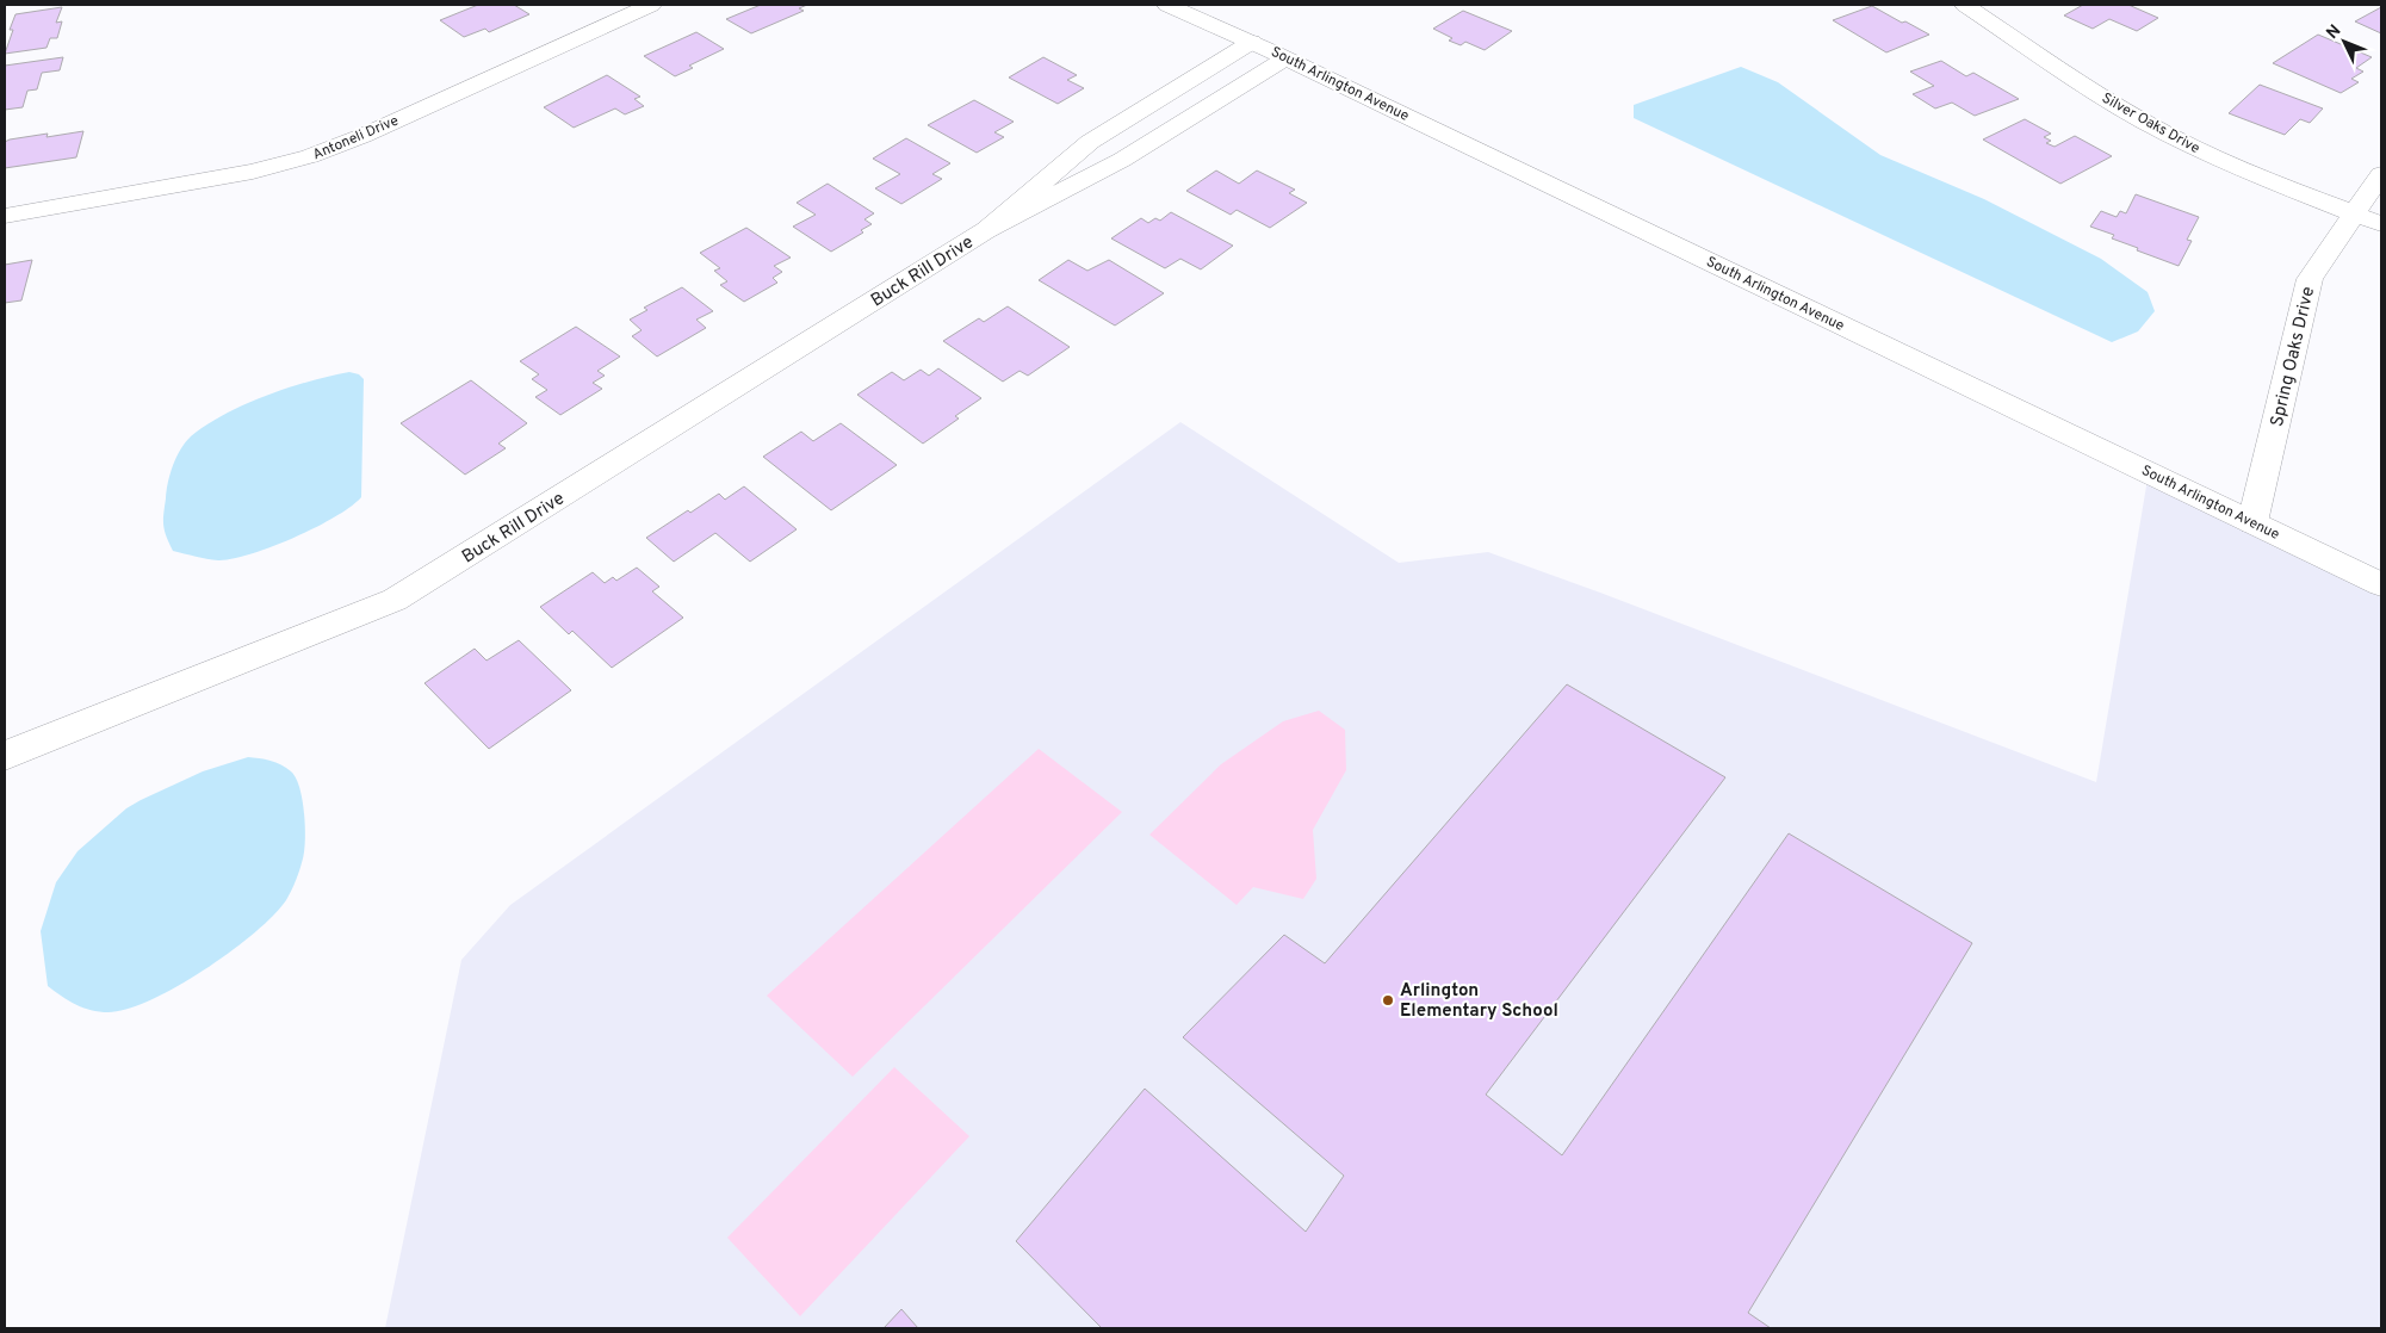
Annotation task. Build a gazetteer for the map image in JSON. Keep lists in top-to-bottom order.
{
  "streets": {
    "street": [
      "South Arlington Avenue",
      "Silver Oaks Drive",
      "Antoneli Drive",
      "Buck Rill Drive",
      "Spring Oaks Drive"
    ]
  },
  "crossings": [
    ["South Arlington Avenue", "Buck Rill Drive"],
    ["South Arlington Avenue", "Spring Oaks Drive"],
    ["Silver Oaks Drive", "Spring Oaks Drive"]
  ],
  "places": ["Arlington Elementary School"],
  "north": "top left"
}
